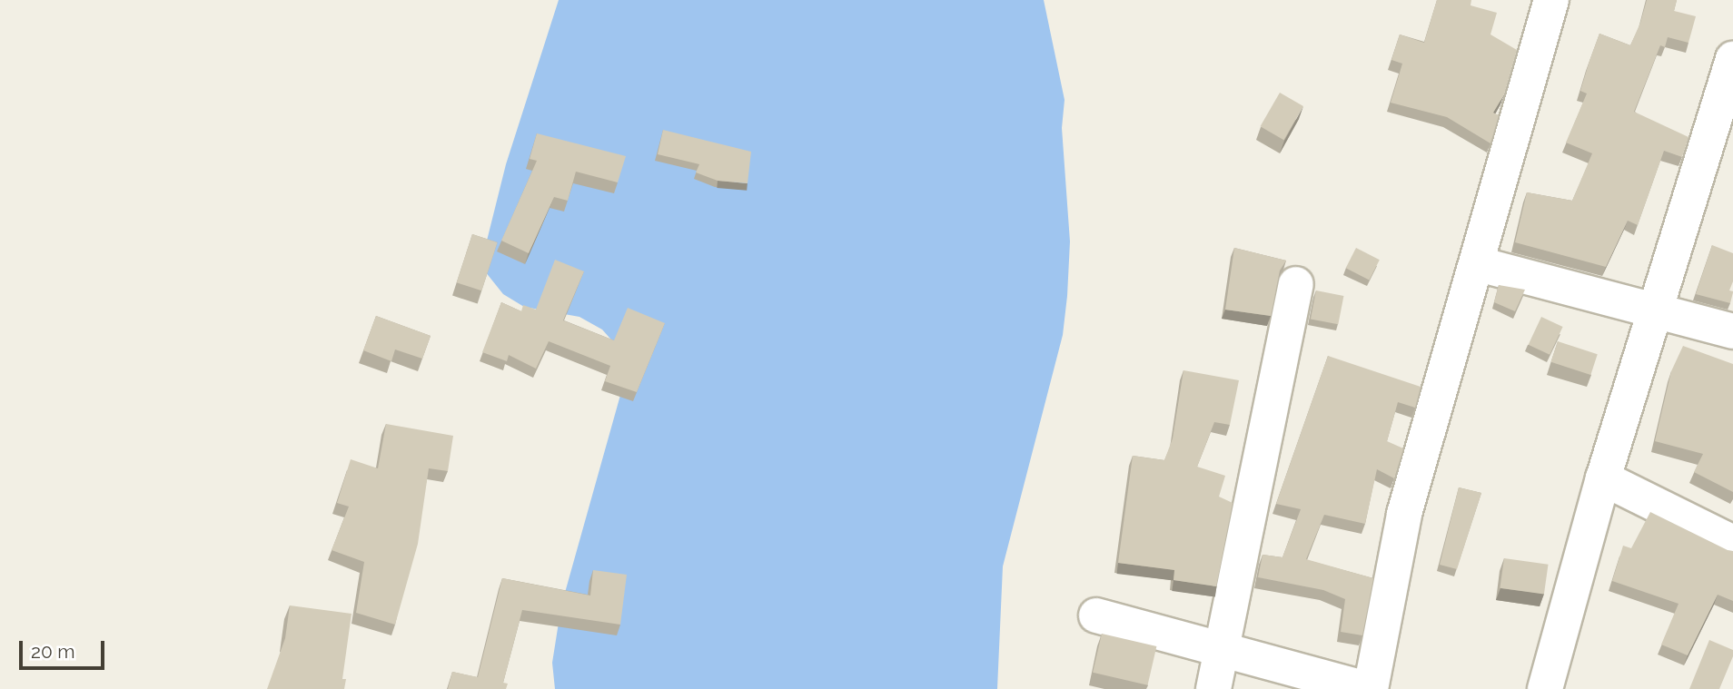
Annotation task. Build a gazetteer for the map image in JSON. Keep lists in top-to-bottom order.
{
  "scale_bar": "20 m"
}
